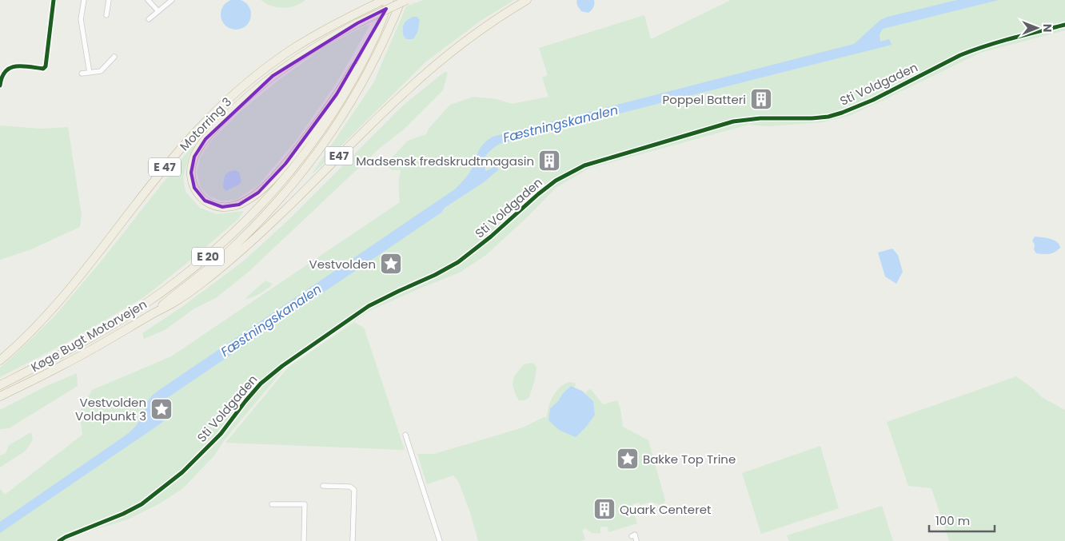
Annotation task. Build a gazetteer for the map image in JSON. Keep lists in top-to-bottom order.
{
  "streets": {
    "highway": [
      "Motorring 3",
      "E47",
      "E 47",
      "E 20",
      "Køge Bugt Motorvejen"
    ],
    "cycle path": ["Sti Voldgaden"]
  },
  "crossings": [
    ["E47", "E 20"],
    ["E47", "Køge Bugt Motorvejen"],
    ["E 47", "Køge Bugt Motorvejen"],
    ["E 20", "Køge Bugt Motorvejen"]
  ],
  "water": ["Fæstningskanalen"],
  "places": {
    "building": ["Poppel Batteri", "Madsensk fredskrudtmagasin", "Quark Centeret"],
    "place": ["Vestvolden", "Vestvolden Voldpunkt 3", "Bakke Top Trine"]
  },
  "scale_bar": "100 m",
  "north": "right"
}
